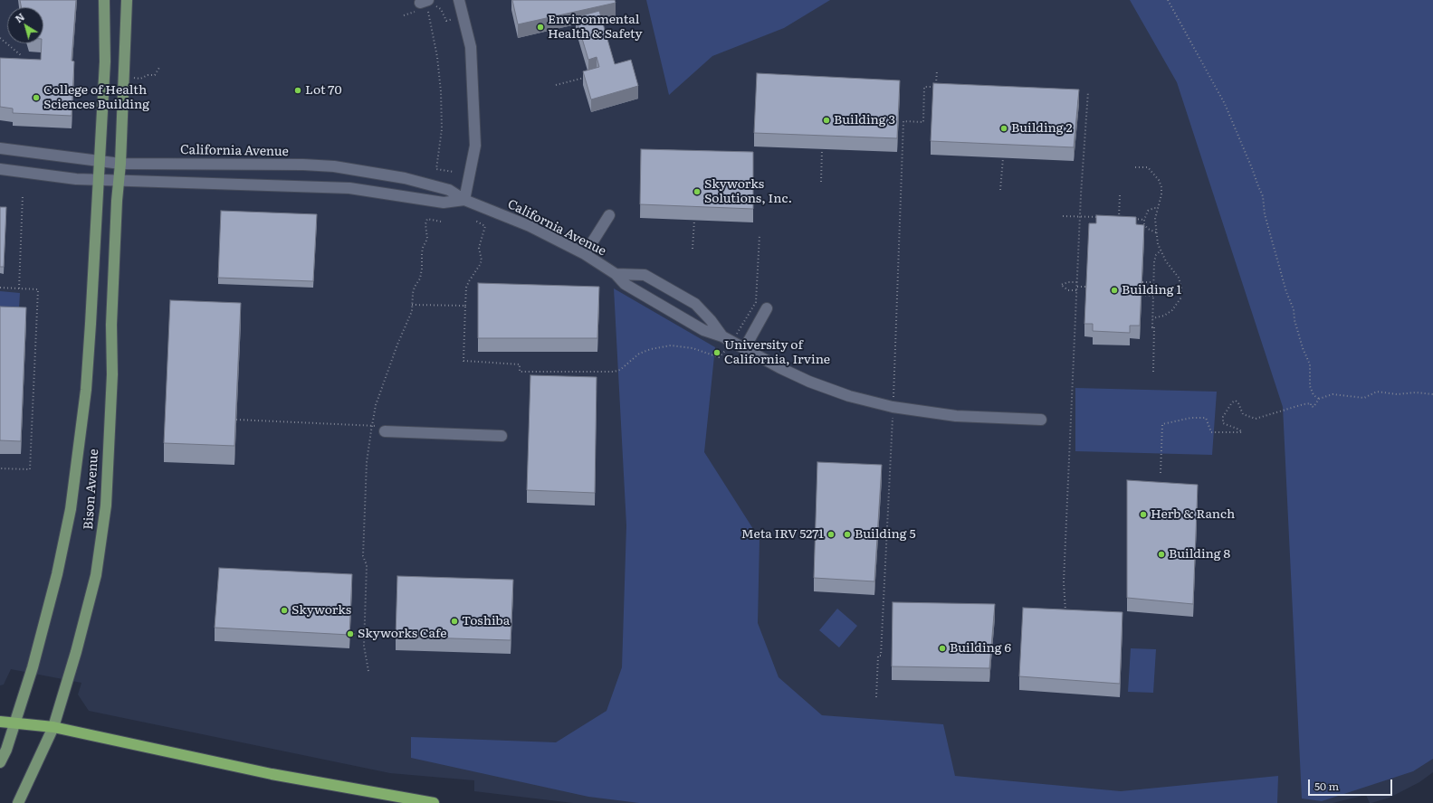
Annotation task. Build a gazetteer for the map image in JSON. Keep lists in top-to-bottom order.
{
  "streets": {
    "main road": ["Bison Avenue"],
    "street": ["California Avenue"]
  },
  "crossings": [
    ["California Avenue", "Bison Avenue"]
  ],
  "places": [
    "Environmental Health & Safety",
    "Lot 70",
    "College of Health Sciences Building",
    "Building 3",
    "Building 2",
    "Skyworks Solutions, Inc.",
    "Building 1",
    "University of California, Irvine",
    "Herb & Ranch",
    "Meta IRV 5271",
    "Building 5",
    "Building 8",
    "Skyworks",
    "Toshiba",
    "Skyworks Cafe",
    "Building 6"
  ],
  "scale_bar": "50 m",
  "north": "top left"
}
